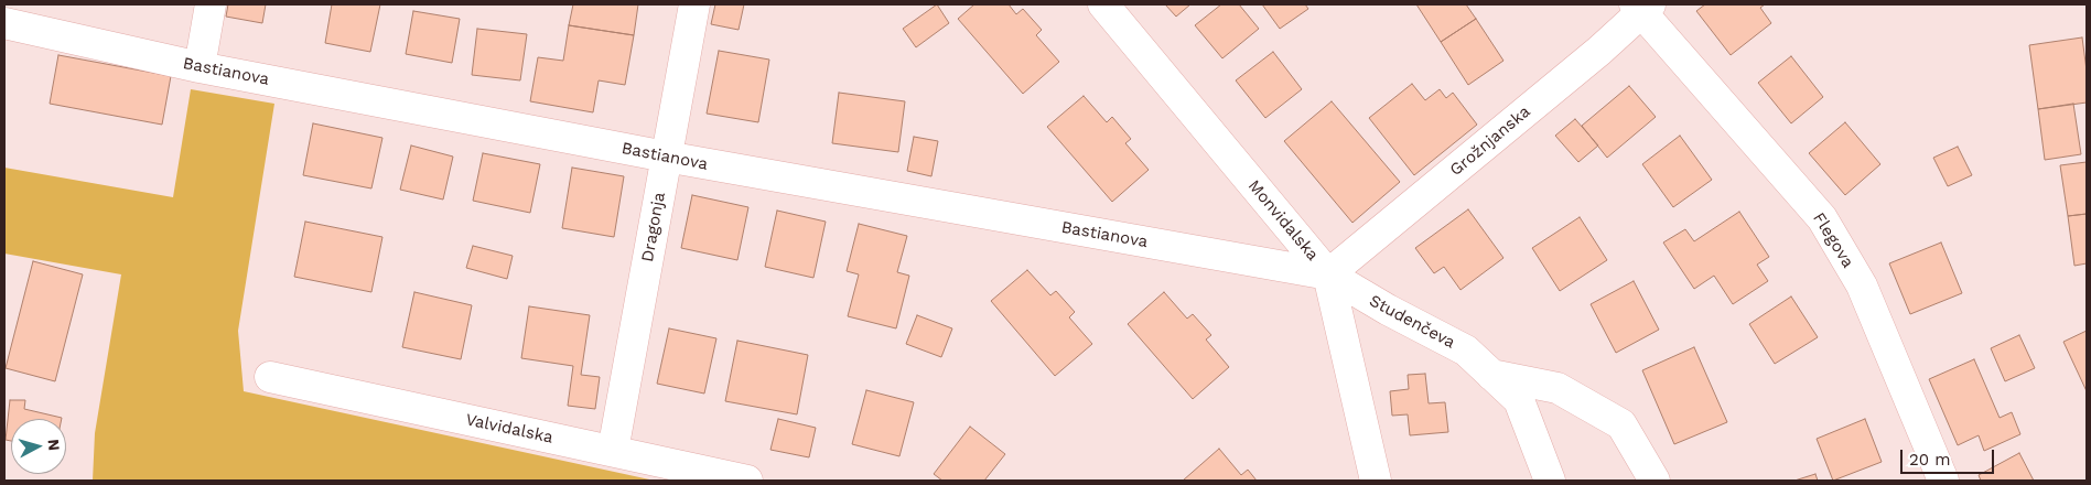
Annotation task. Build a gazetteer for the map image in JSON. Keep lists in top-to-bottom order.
{
  "streets": {
    "street": [
      "Bastianova",
      "Grožnjanska",
      "Monvidalska",
      "Dragonja",
      "Flegova",
      "Studenčeva",
      "Valvidalska"
    ]
  },
  "crossings": [
    ["Bastianova", "Grožnjanska"],
    ["Bastianova", "Monvidalska"],
    ["Bastianova", "Dragonja"],
    ["Bastianova", "Studenčeva"],
    ["Grožnjanska", "Monvidalska"],
    ["Grožnjanska", "Flegova"],
    ["Grožnjanska", "Studenčeva"],
    ["Monvidalska", "Studenčeva"],
    ["Dragonja", "Valvidalska"]
  ],
  "scale_bar": "20 m",
  "north": "right"
}
